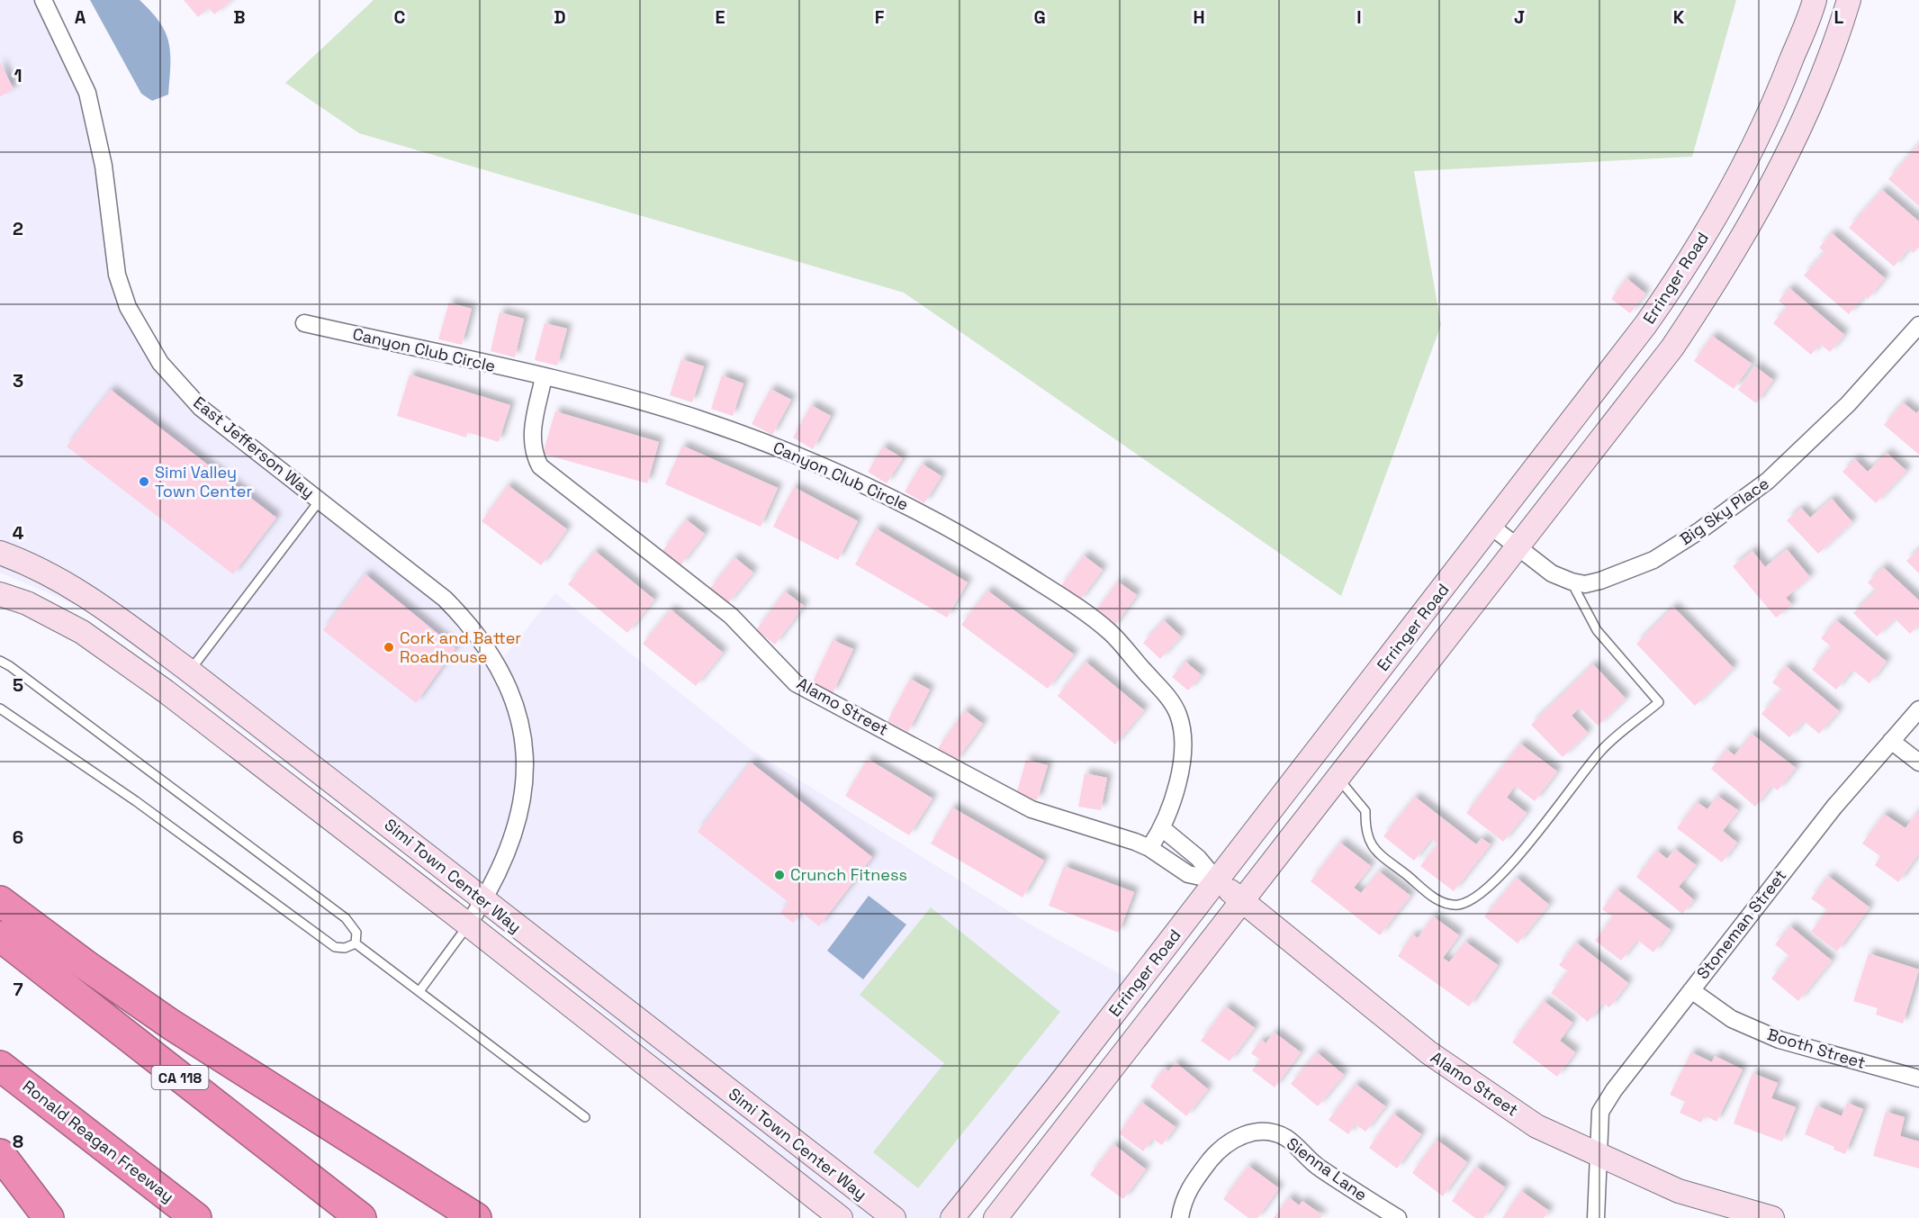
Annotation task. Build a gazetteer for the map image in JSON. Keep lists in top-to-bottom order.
{
  "streets": {
    "highway": ["CA 118", "Ronald Reagan Freeway"],
    "main road": ["Erringer Road", "Alamo Street", "Simi Town Center Way"],
    "street": [
      "Canyon Club Circle",
      "East Jefferson Way",
      "Big Sky Place",
      "Stoneman Street",
      "Booth Street",
      "Sienna Lane"
    ]
  },
  "crossings": [
    ["Erringer Road", "Big Sky Place"],
    ["Erringer Road", "Alamo Street"],
    ["Canyon Club Circle", "Alamo Street"],
    ["East Jefferson Way", "Simi Town Center Way"],
    ["Alamo Street", "Stoneman Street"],
    ["Stoneman Street", "Booth Street"]
  ],
  "places": ["Simi Valley Town Center", "Cork and Batter Roadhouse", "Crunch Fitness"],
  "grid": {
    "columns": [
      "A",
      "B",
      "C",
      "D",
      "E",
      "F",
      "G",
      "H",
      "I",
      "J",
      "K",
      "L"
    ],
    "rows": [
      "1",
      "2",
      "3",
      "4",
      "5",
      "6",
      "7",
      "8"
    ]
  }
}
